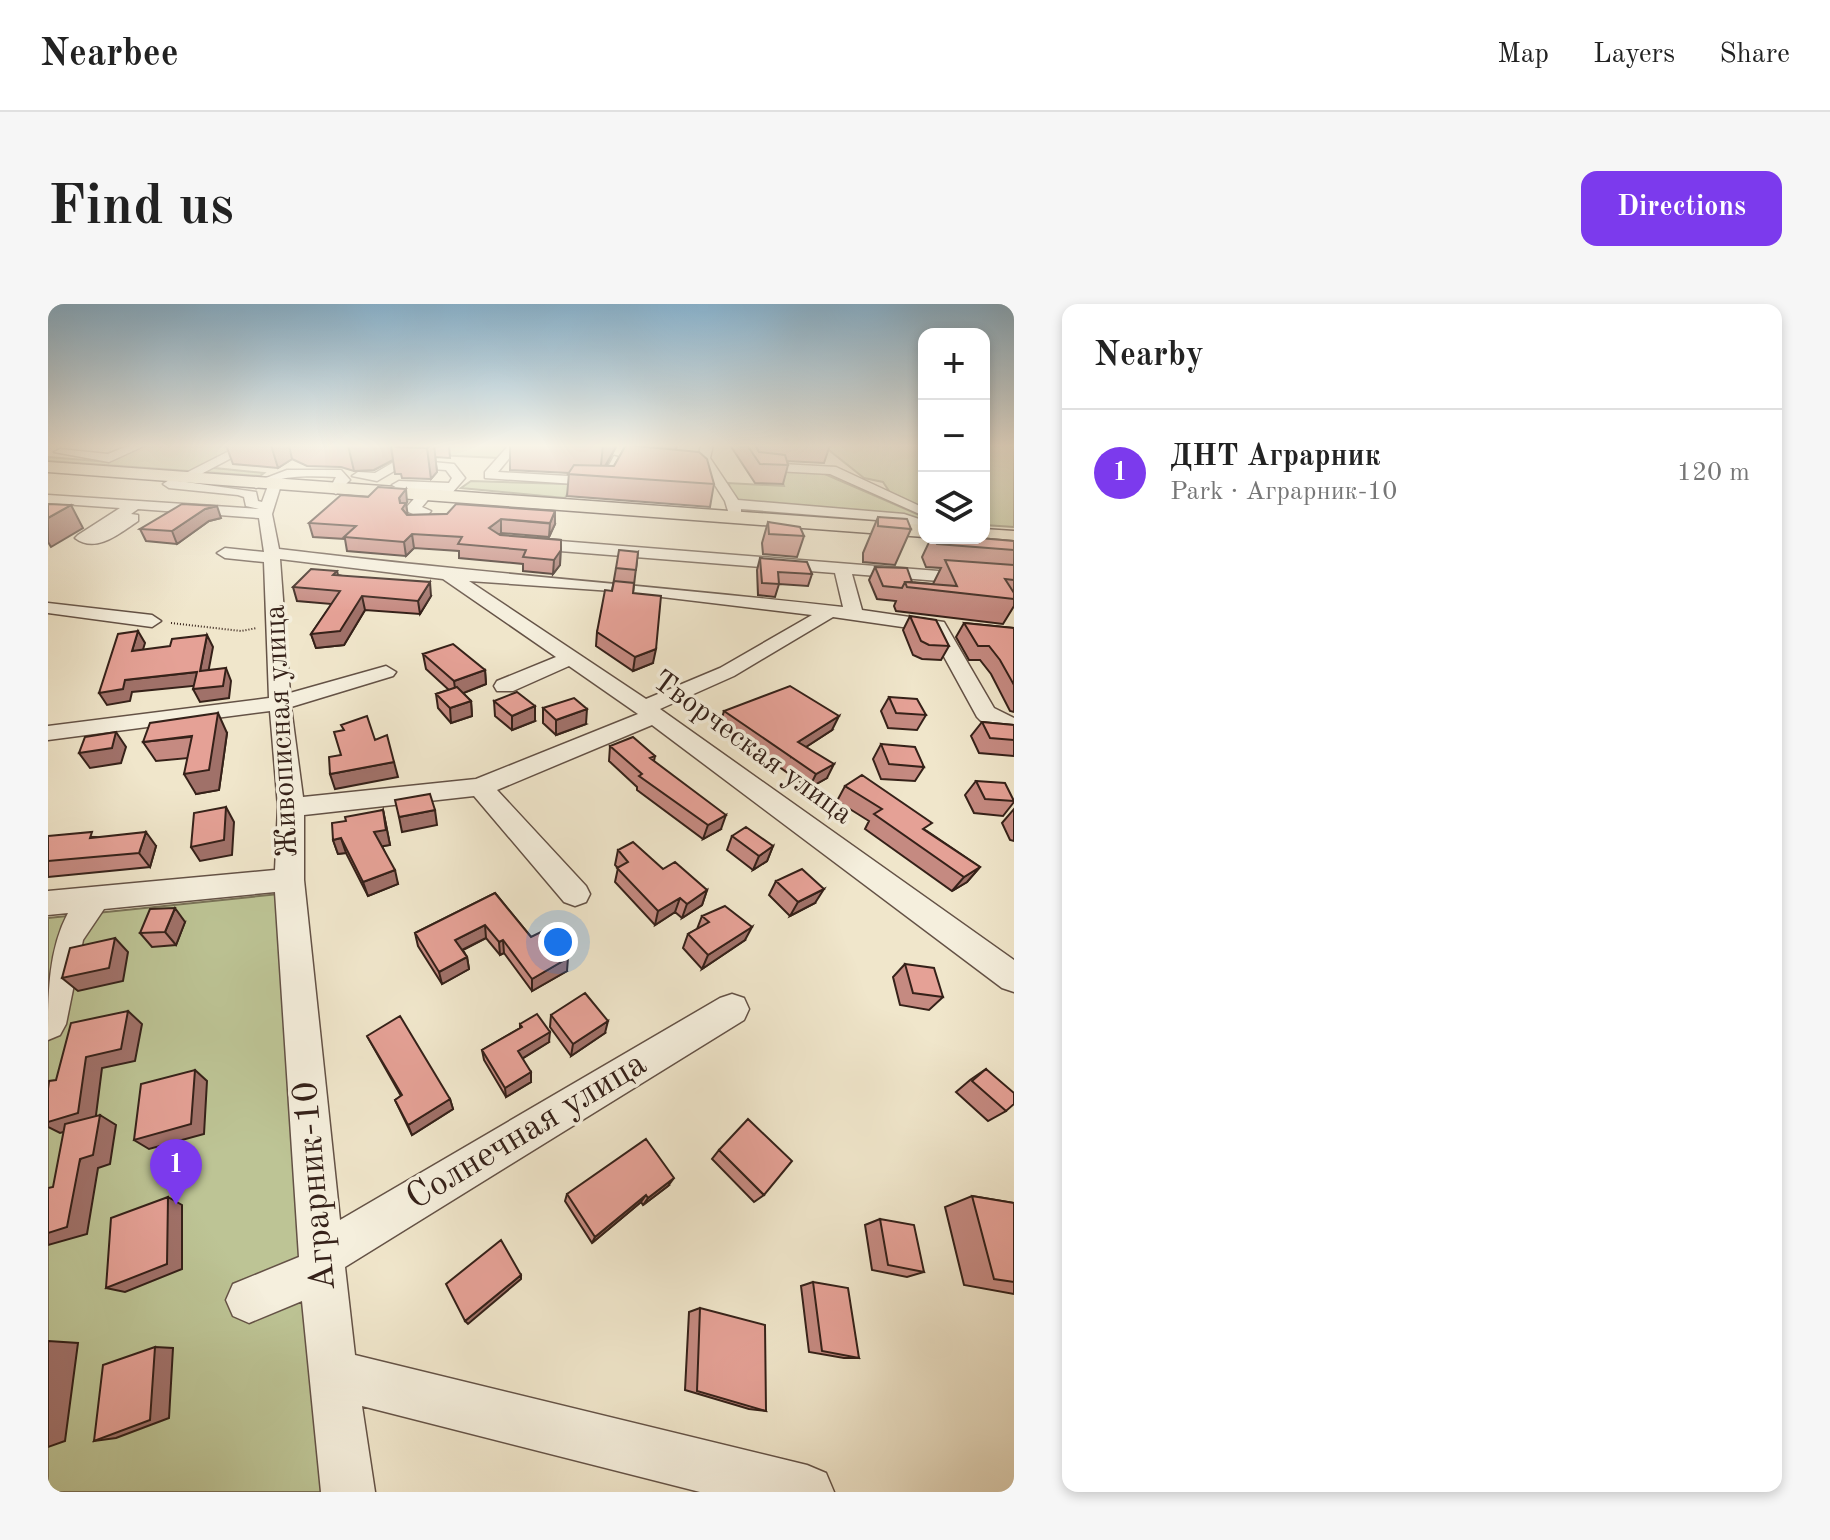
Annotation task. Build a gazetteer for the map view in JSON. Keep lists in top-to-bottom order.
{
  "streets": {
    "street": [
      "Живописная улица",
      "Творческая улица",
      "Солнечная улица",
      "Аграрник-10"
    ]
  },
  "crossings": [
    ["Живописная улица", "Аграрник-10"],
    ["Солнечная улица", "Аграрник-10"]
  ],
  "page": {
    "header": "Nearbee",
    "nav": ["Map", "Layers", "Share"],
    "buttons": "Directions",
    "title": "Find us",
    "heading": "Nearby",
    "map_buttons": ["+", "−"],
    "list": [
      {
        "mark": "1",
        "name": "ДНТ Аграрник",
        "note": "Park · Аграрник-10",
        "value": "120 m"
      }
    ],
    "pins": "1"
  }
}
